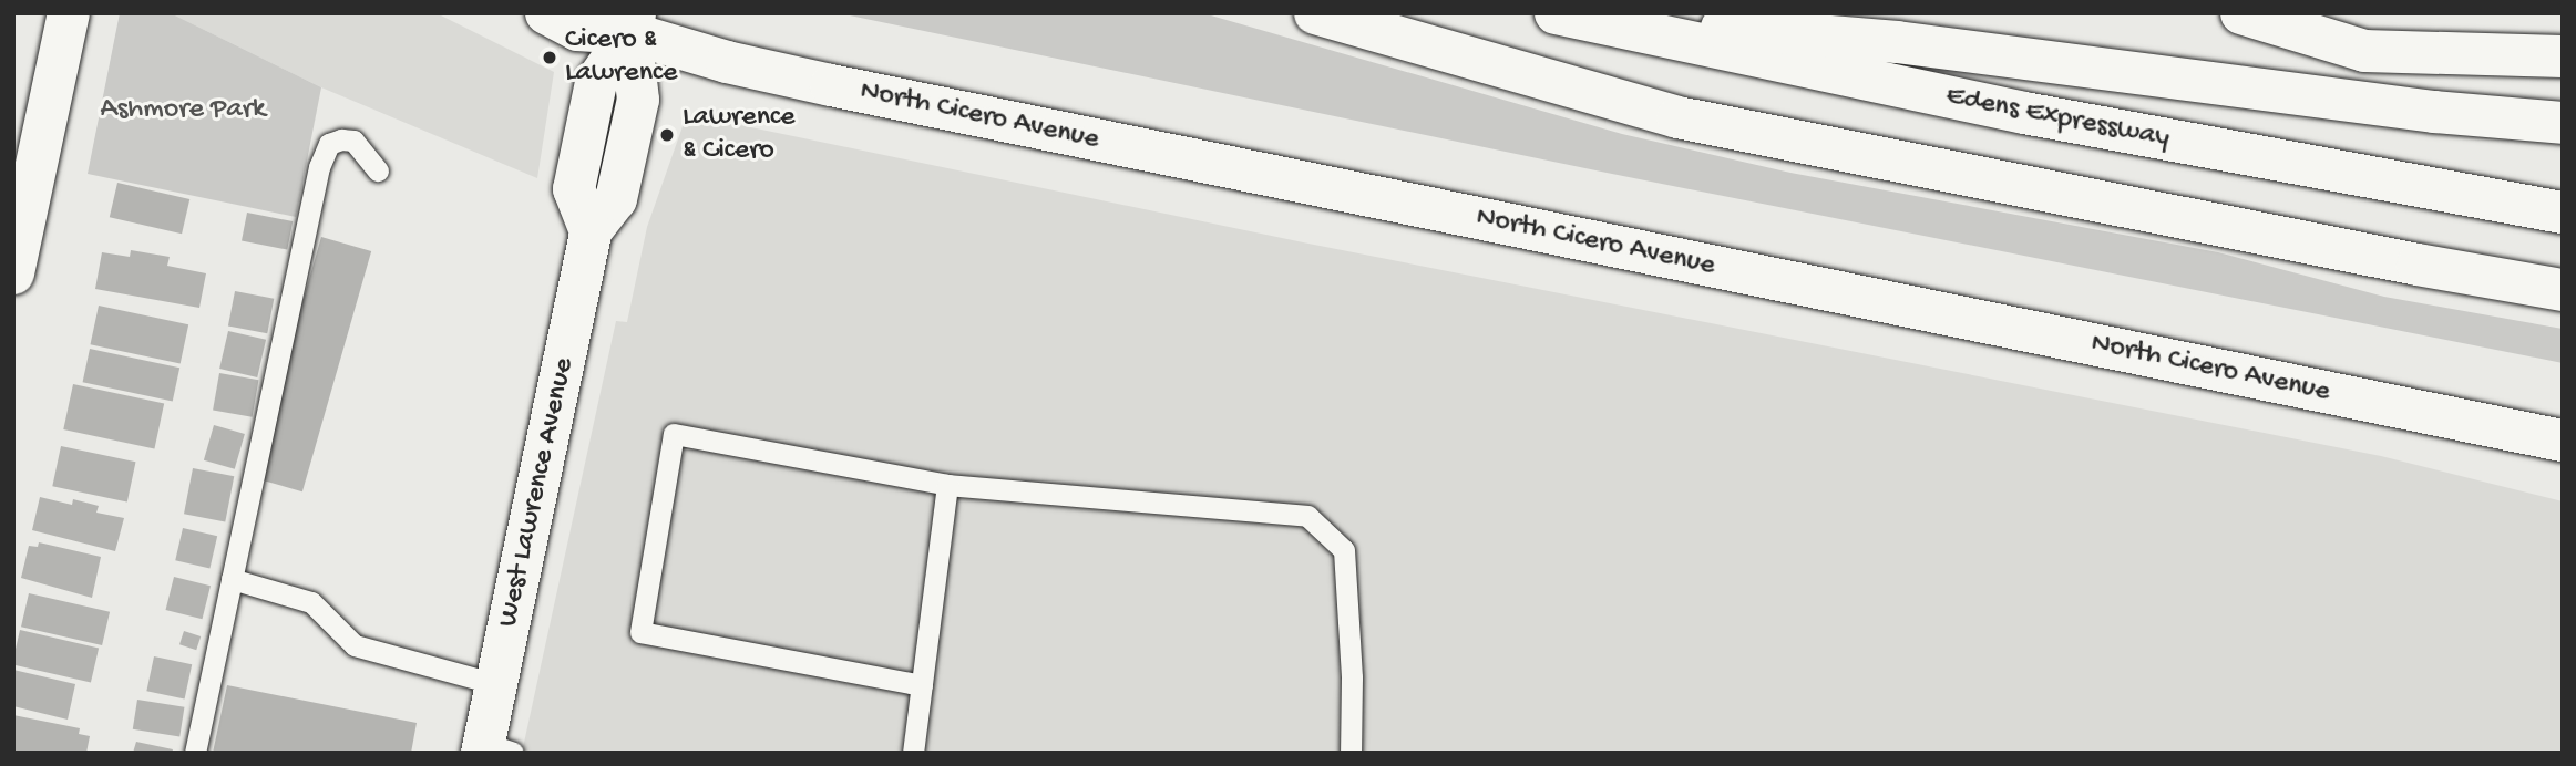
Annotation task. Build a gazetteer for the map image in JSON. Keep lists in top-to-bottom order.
{
  "streets": {
    "main road": ["North Cicero Avenue", "Edens Expressway", "West Lawrence Avenue"]
  },
  "crossings": [
    ["North Cicero Avenue", "West Lawrence Avenue"]
  ],
  "parks": ["Ashmore Park"],
  "places": ["Cicero & Lawrence", "Lawrence & Cicero"]
}
